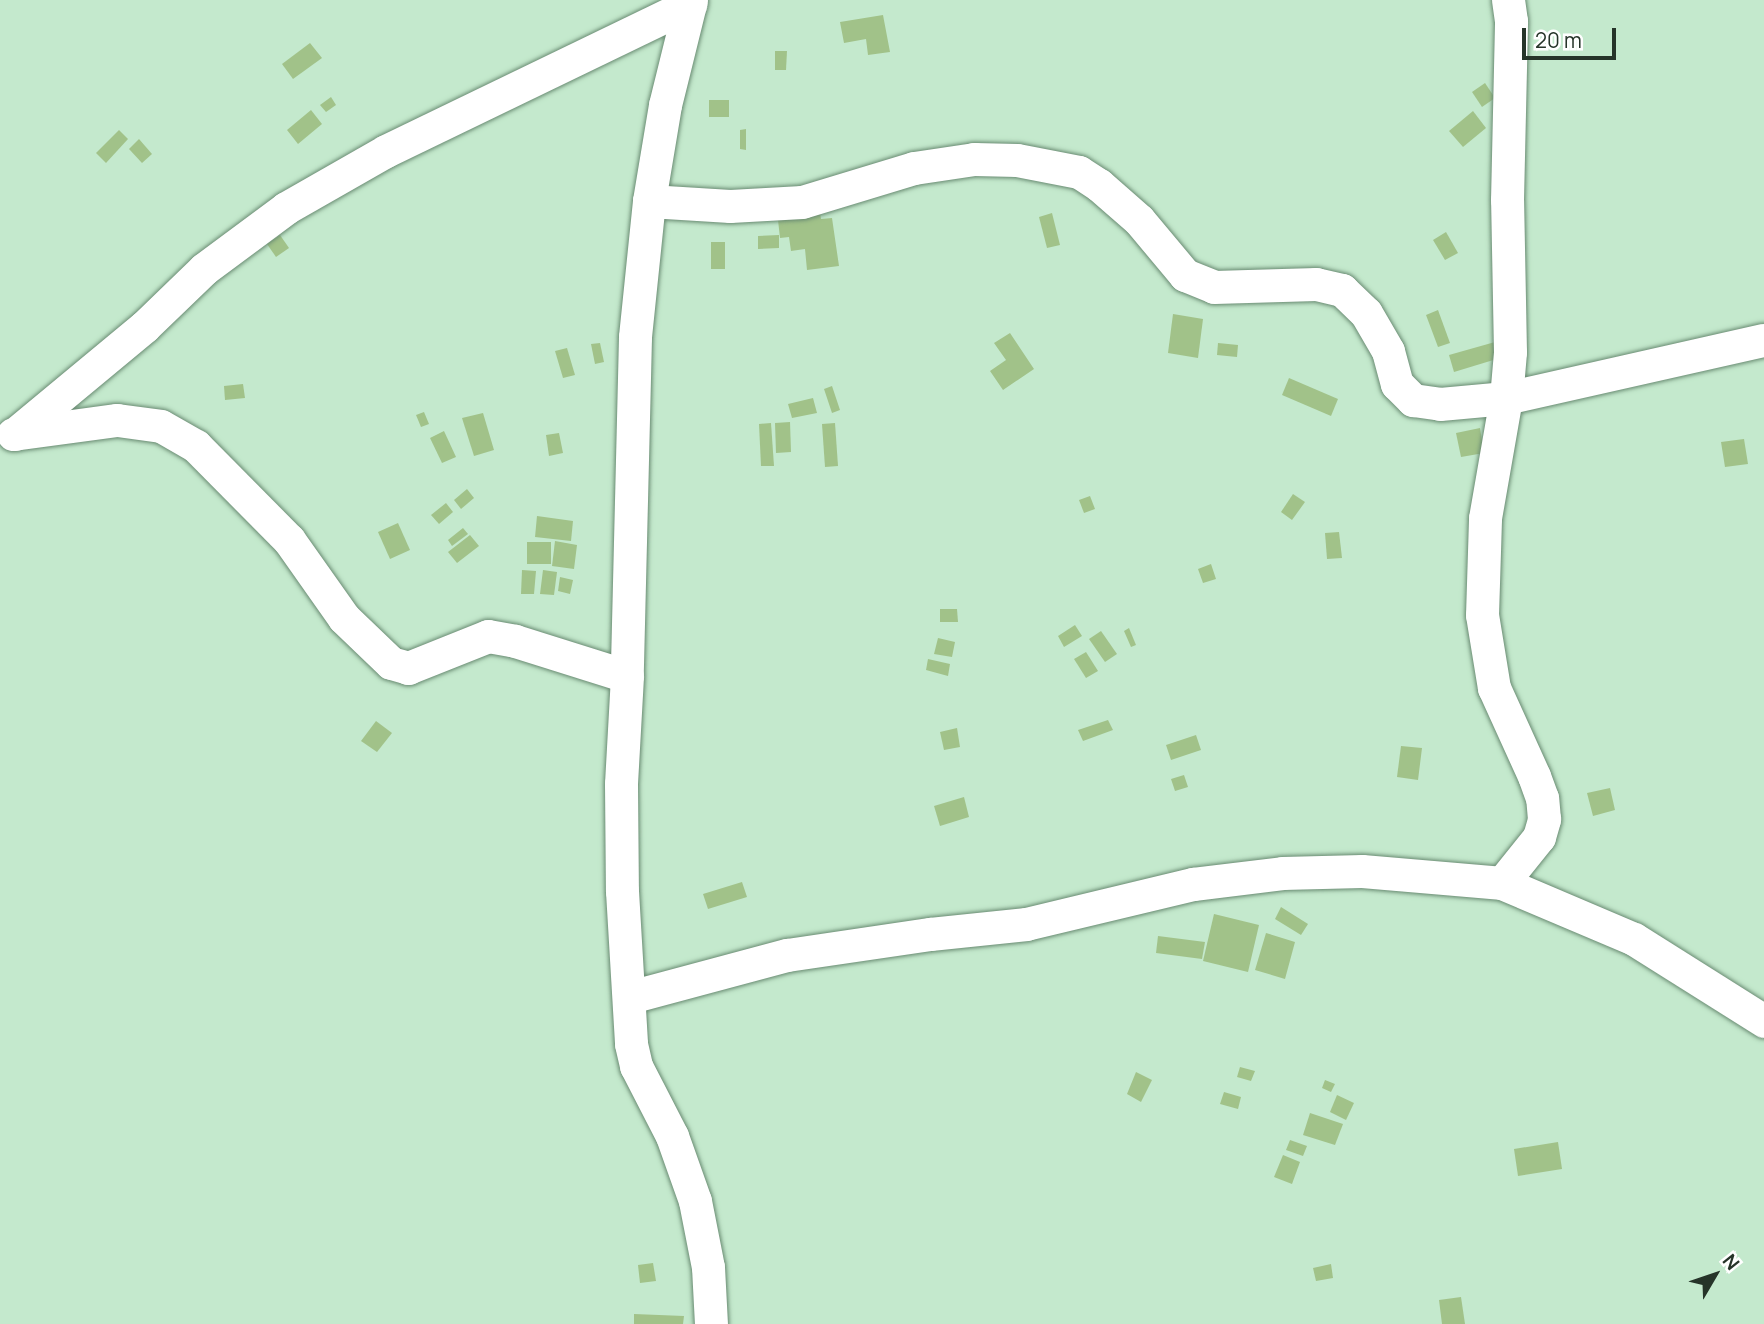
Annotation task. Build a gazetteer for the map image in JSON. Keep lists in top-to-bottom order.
{
  "scale_bar": "20 m",
  "north": "top right"
}
